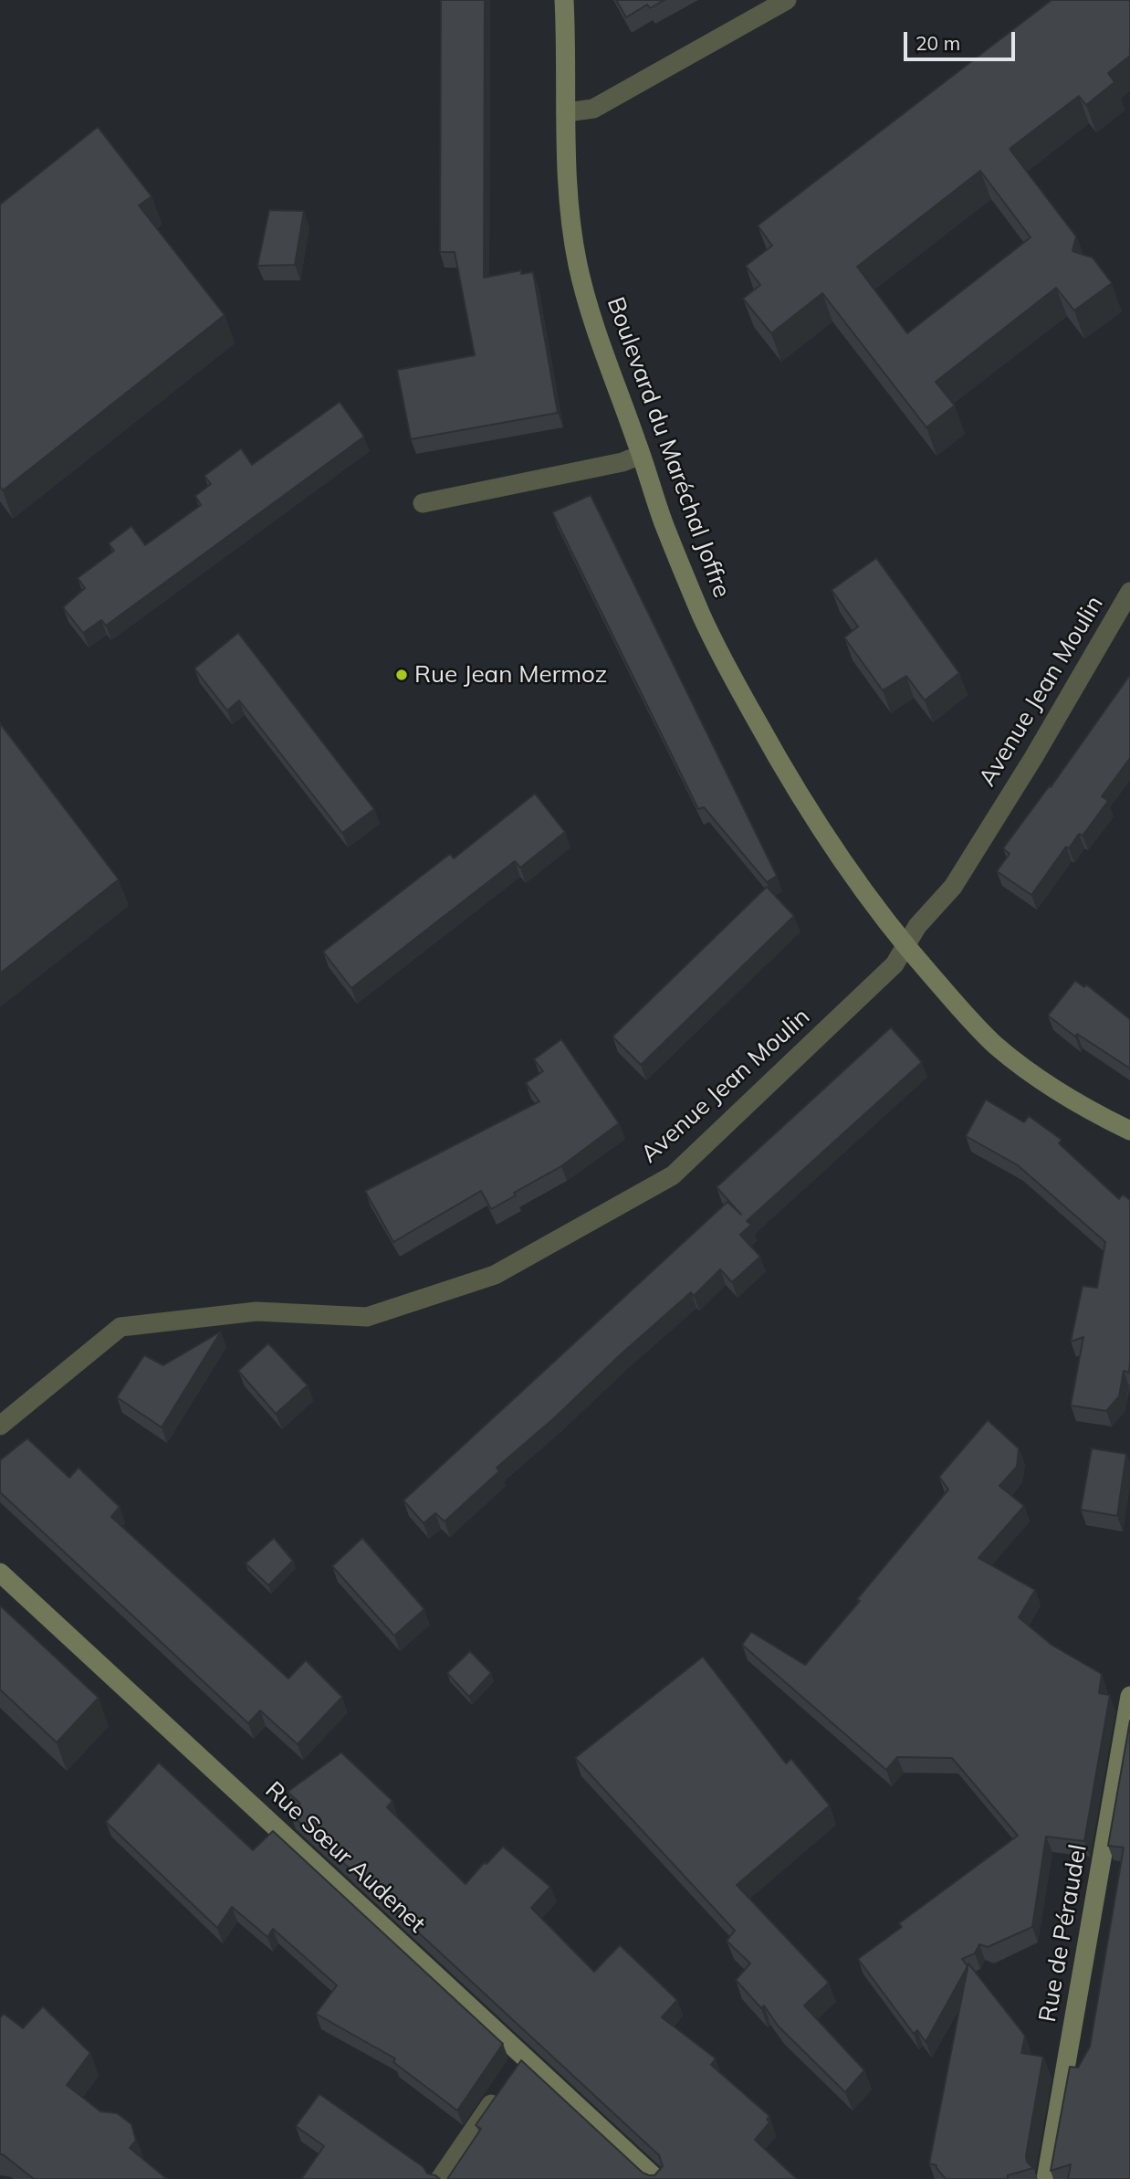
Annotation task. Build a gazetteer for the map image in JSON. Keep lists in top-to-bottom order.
{
  "streets": {
    "street": [
      "Boulevard du Maréchal Joffre",
      "Avenue Jean Moulin",
      "Rue Sœur Audenet",
      "Rue de Péraudel"
    ]
  },
  "crossings": [
    ["Boulevard du Maréchal Joffre", "Avenue Jean Moulin"]
  ],
  "places": ["Rue Jean Mermoz"],
  "scale_bar": "20 m"
}
